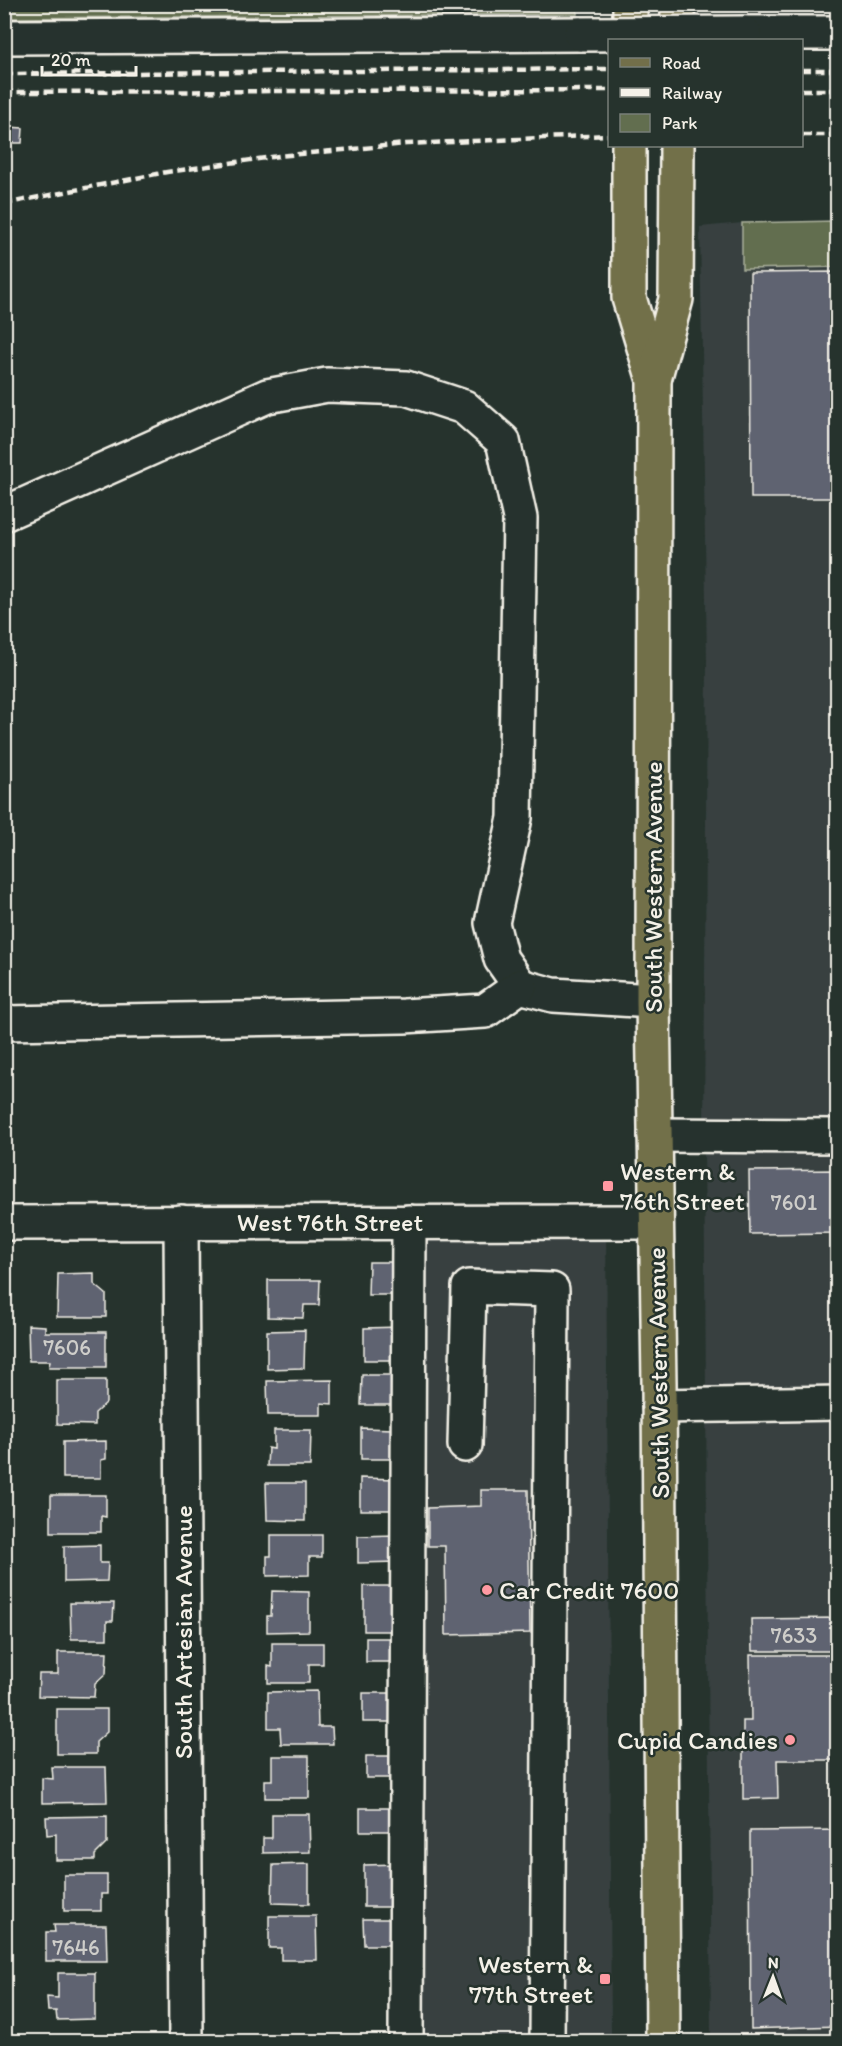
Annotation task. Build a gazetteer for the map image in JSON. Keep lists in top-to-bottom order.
{
  "streets": {
    "main road": ["South Western Avenue"],
    "street": ["West 76th Street", "South Artesian Avenue"]
  },
  "crossings": [
    ["South Western Avenue", "West 76th Street"],
    ["West 76th Street", "South Artesian Avenue"]
  ],
  "places": {
    "transit": ["Western & 76th Street", "Western & 77th Street"],
    "other": ["Car Credit 7600", "Cupid Candies"]
  },
  "house_numbers": [
    "7601",
    "7606",
    "7633",
    "7646"
  ],
  "legend": ["Road", "Railway", "Park"],
  "scale_bar": "20 m",
  "north": "top"
}
